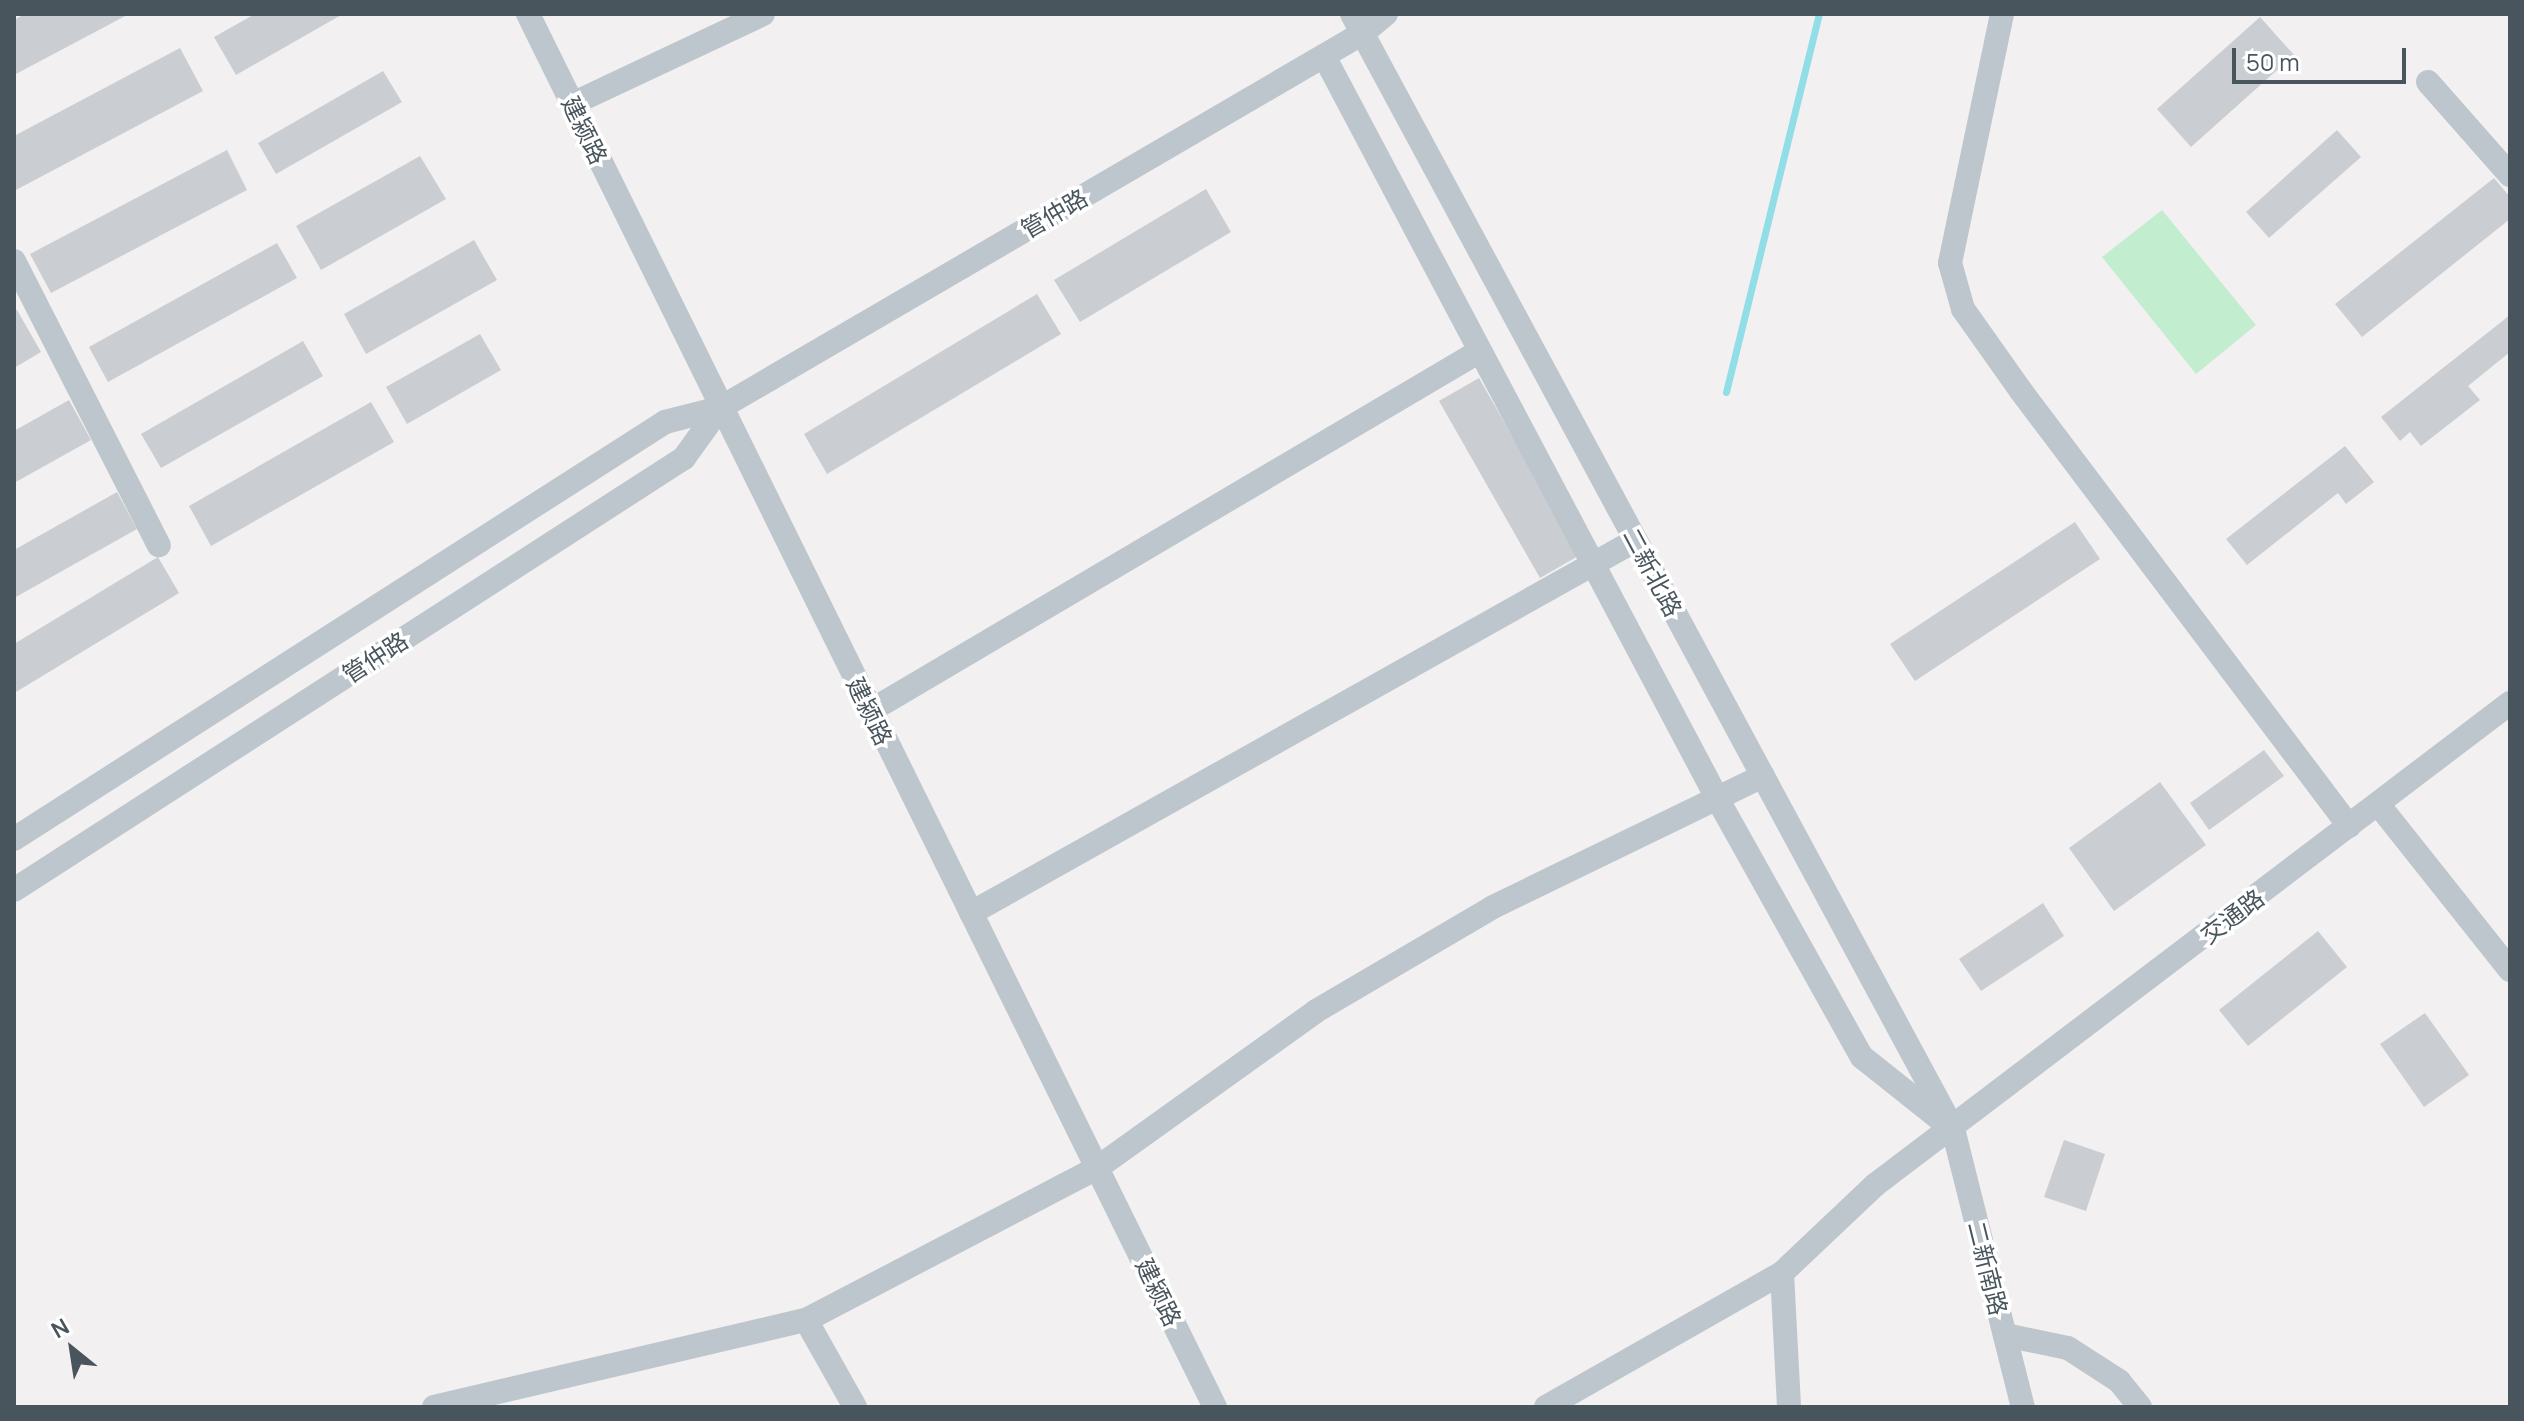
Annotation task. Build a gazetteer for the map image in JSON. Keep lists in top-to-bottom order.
{
  "streets": {
    "street": [
      "建颍路",
      "管仲路",
      "二新北路",
      "交通路",
      "二新南路"
    ]
  },
  "crossings": [
    ["建颍路", "管仲路"],
    ["管仲路", "二新北路"],
    ["二新北路", "交通路"],
    ["二新北路", "二新南路"],
    ["交通路", "二新南路"]
  ],
  "scale_bar": "50 m",
  "north": "top left"
}
